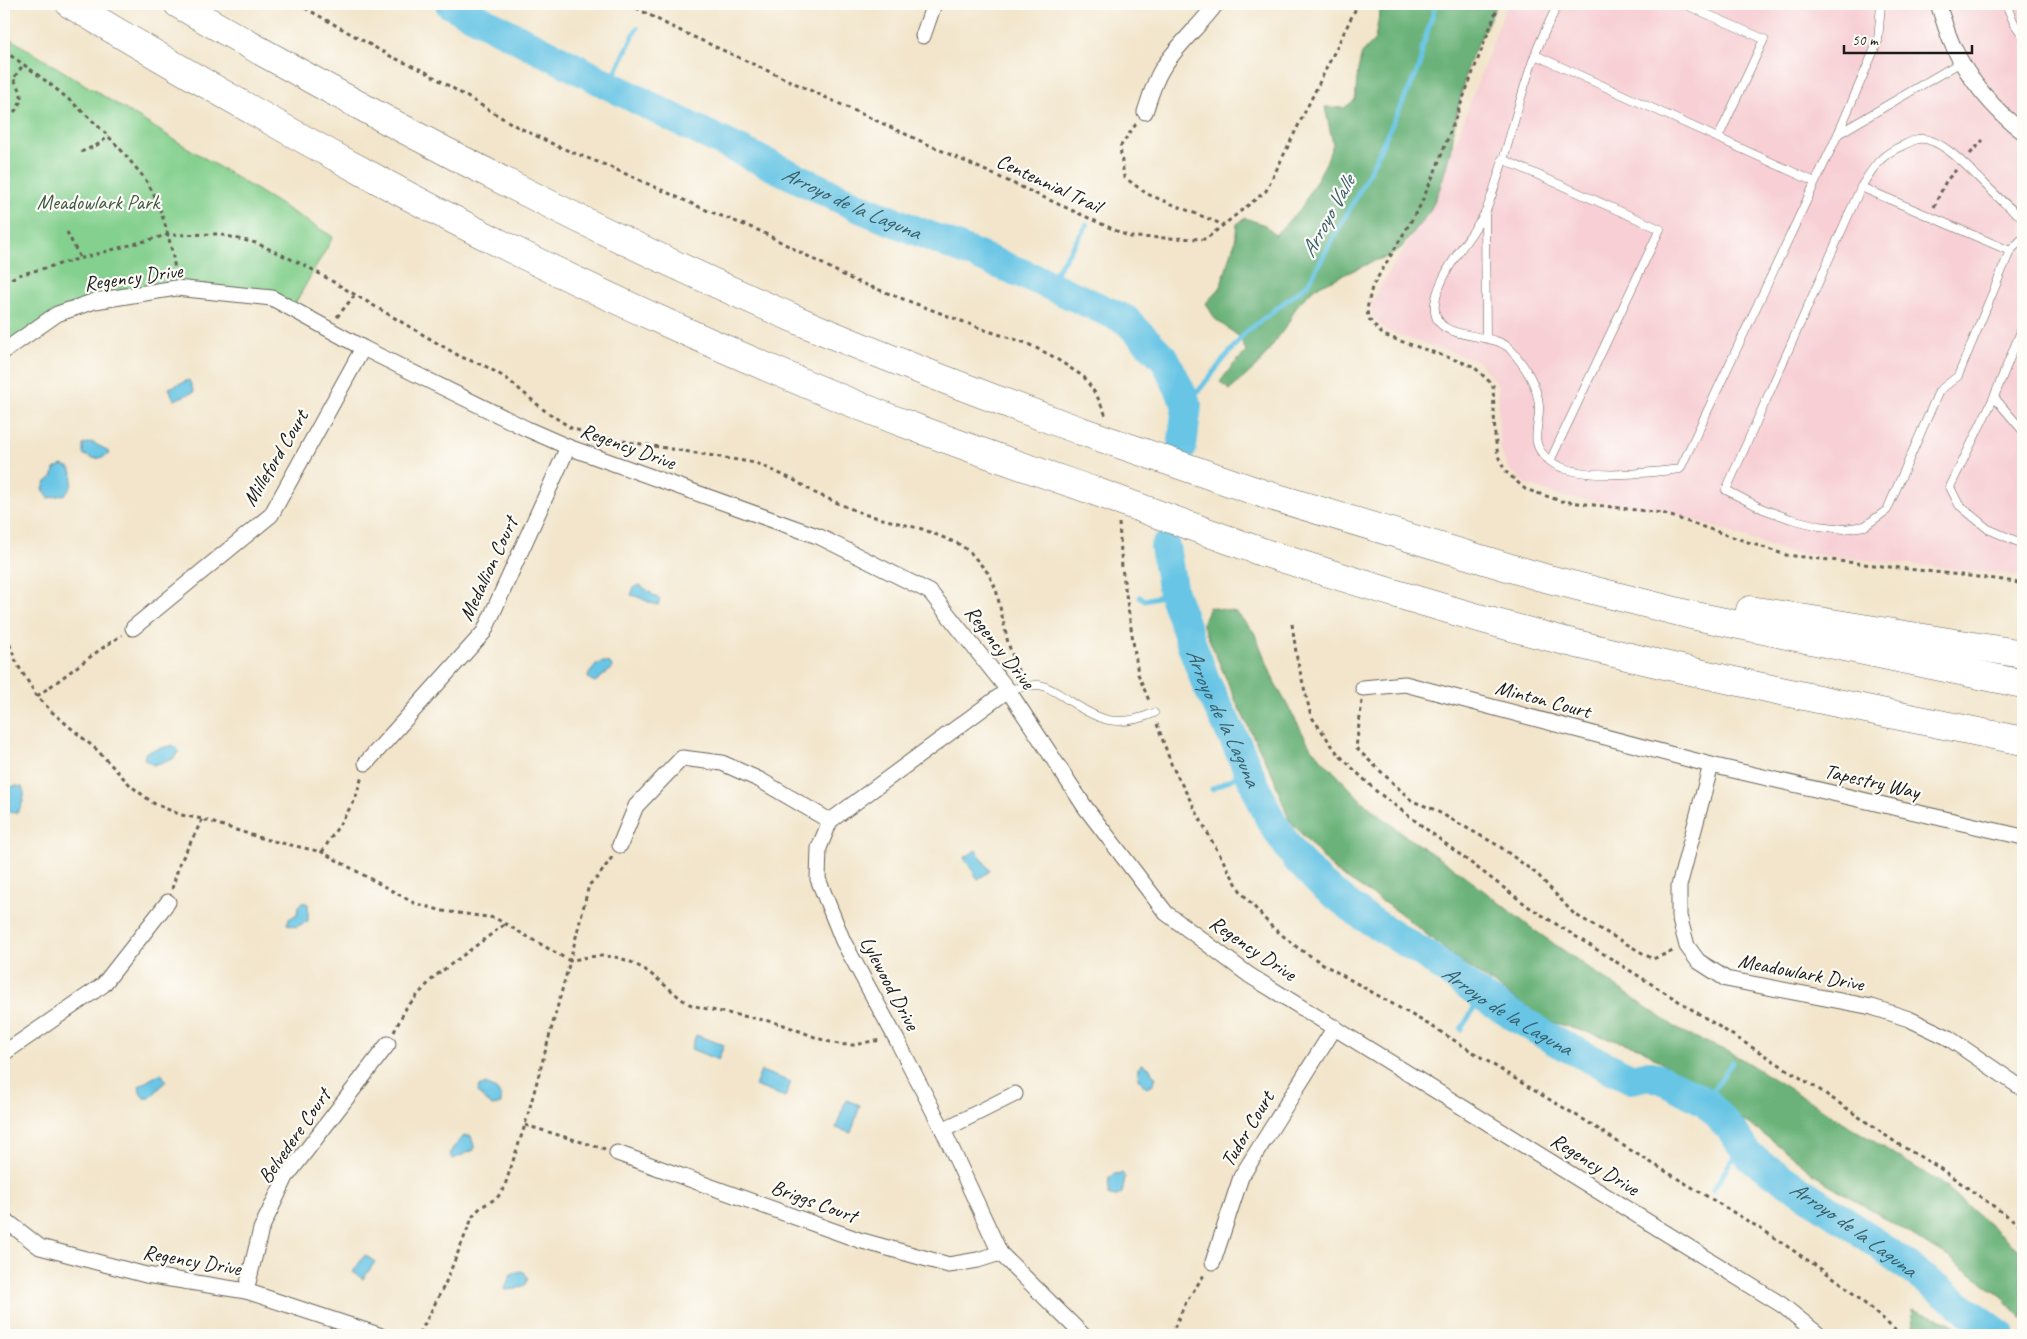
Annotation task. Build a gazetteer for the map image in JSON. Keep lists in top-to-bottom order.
{
  "streets": {
    "street": [
      "Regency Drive",
      "Milleford Court",
      "Medallion Court",
      "Minton Court",
      "Tapestry Way",
      "Meadowlark Drive",
      "Lylewood Drive",
      "Tudor Court",
      "Belvedere Court",
      "Briggs Court"
    ],
    "path": ["Centennial Trail"]
  },
  "crossings": [
    ["Regency Drive", "Milleford Court"],
    ["Regency Drive", "Medallion Court"],
    ["Regency Drive", "Tudor Court"],
    ["Regency Drive", "Belvedere Court"],
    ["Minton Court", "Tapestry Way"],
    ["Minton Court", "Meadowlark Drive"],
    ["Tapestry Way", "Meadowlark Drive"],
    ["Lylewood Drive", "Briggs Court"]
  ],
  "water": ["Arroyo de la Laguna", "Arroyo Valle"],
  "parks": ["Meadowlark Park"],
  "scale_bar": "50 m"
}
